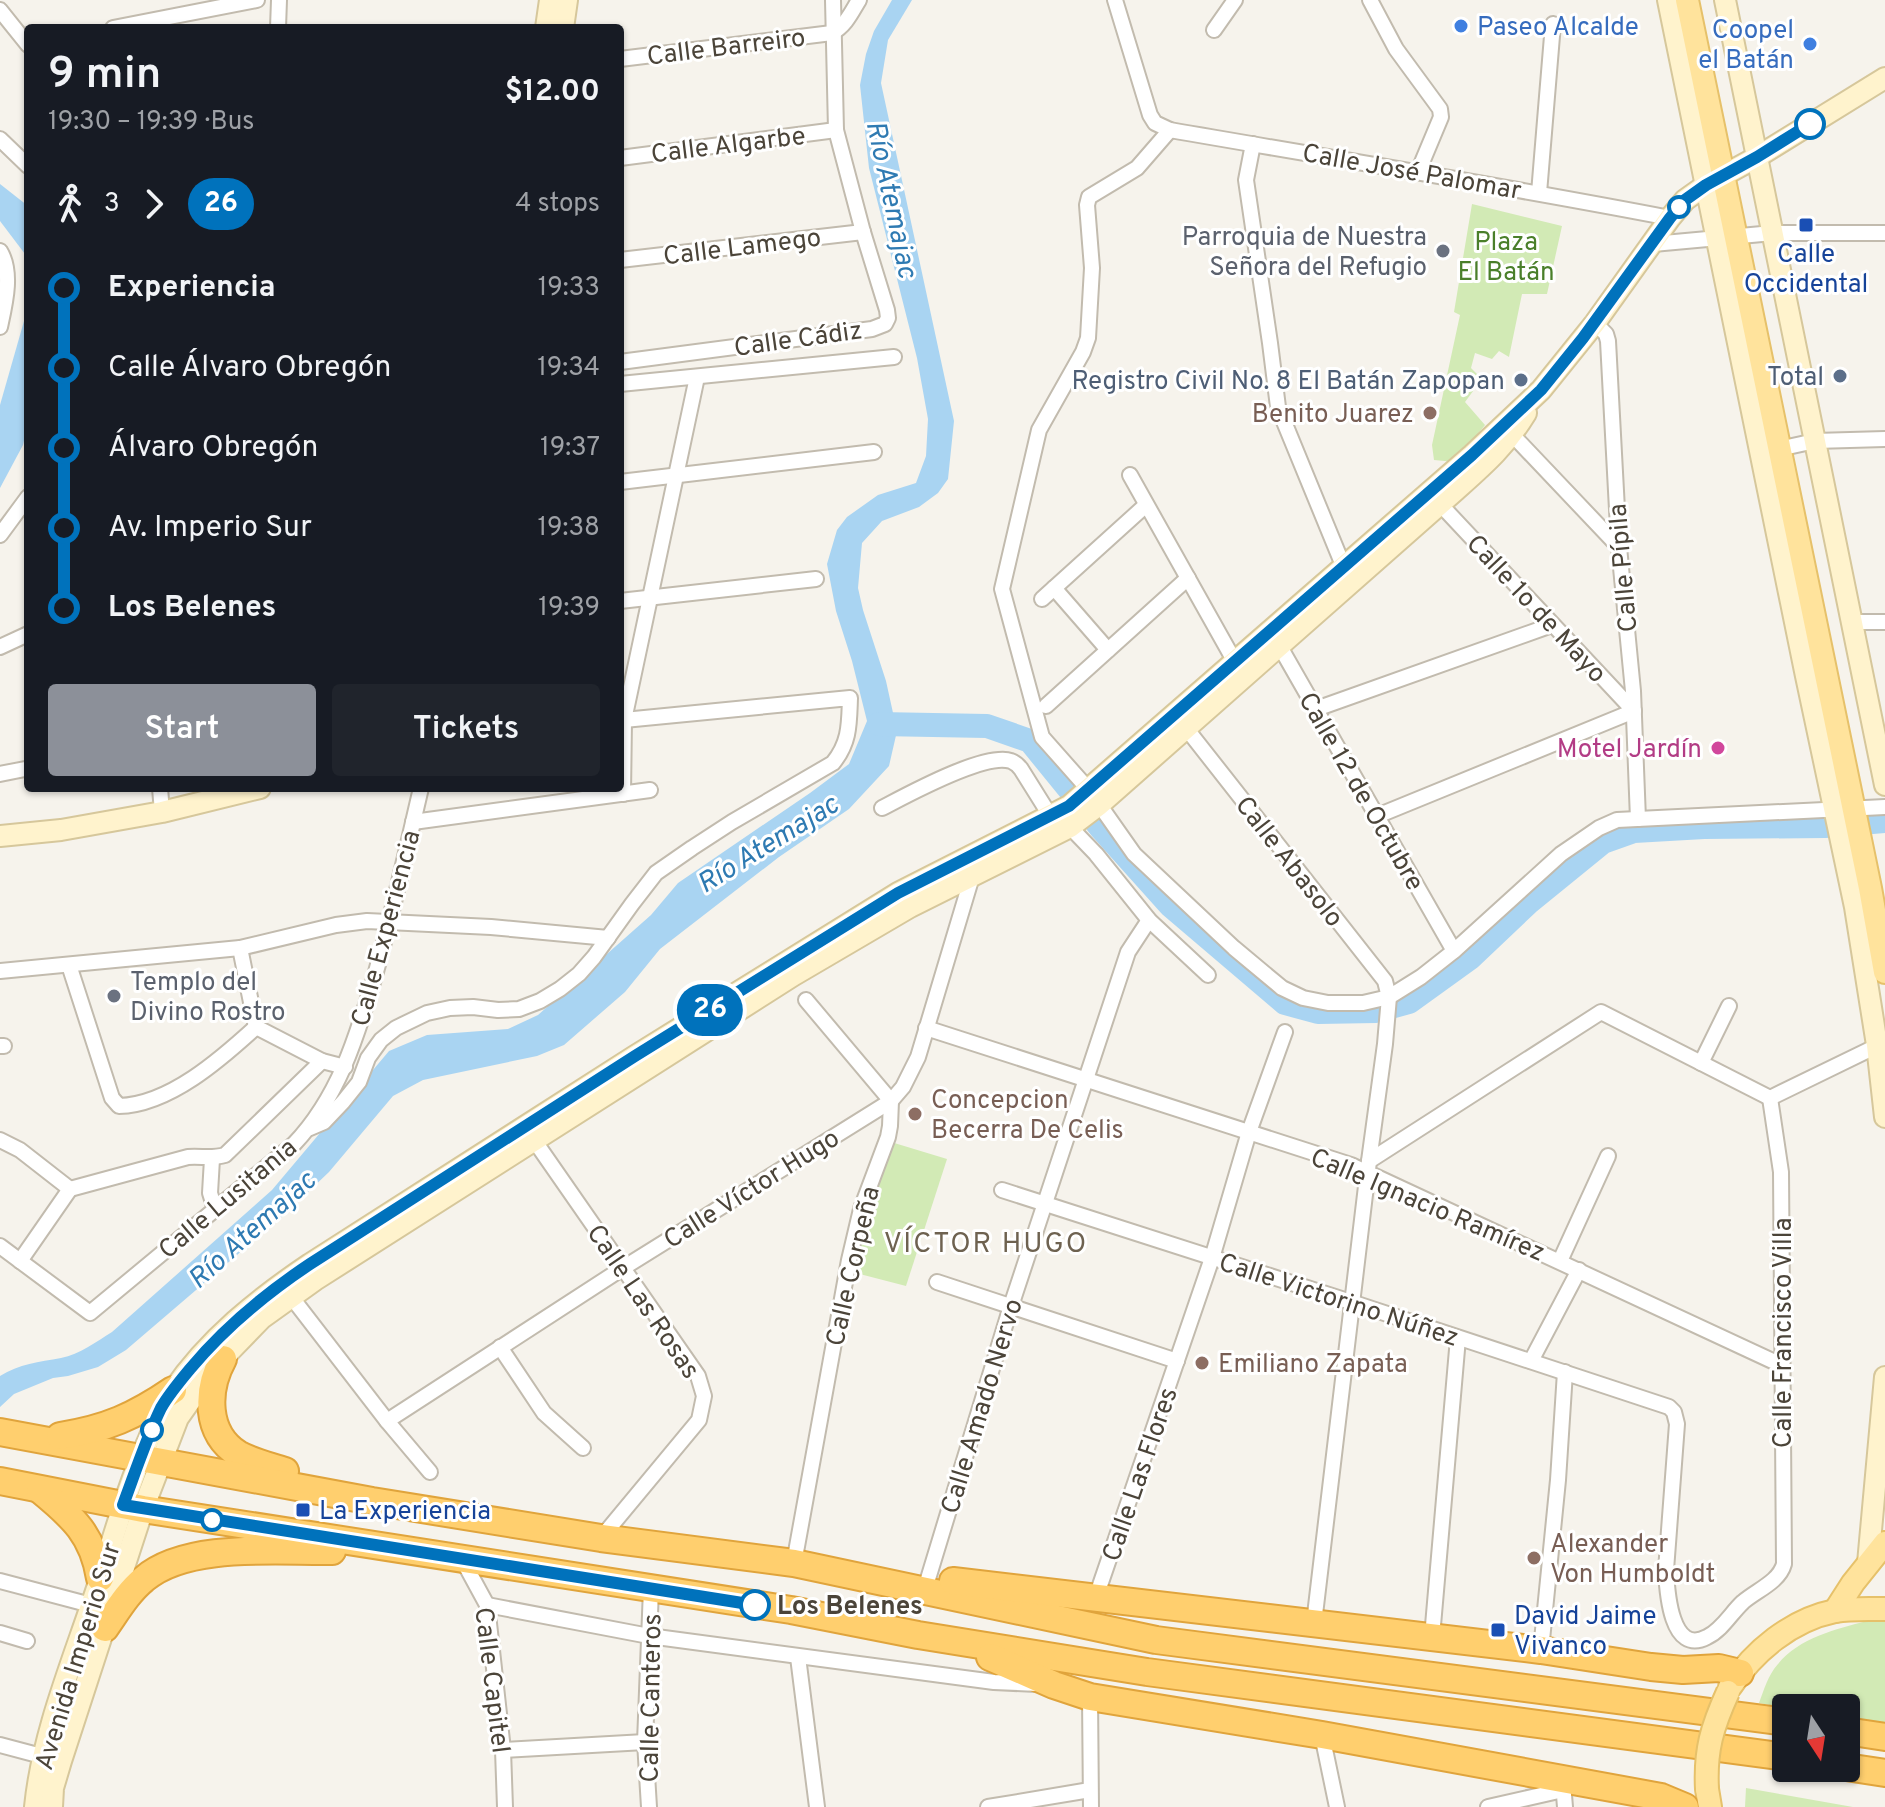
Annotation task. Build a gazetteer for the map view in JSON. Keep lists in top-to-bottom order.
{
  "streets": {
    "street": [
      "Calle Barreiro",
      "Calle Algarbe",
      "Calle José Palomar",
      "Calle Lamego",
      "Calle Cádiz",
      "Calle Pípila",
      "Calle 1o de Mayo",
      "Calle 12 de Octubre",
      "Calle Abasolo",
      "Calle Experiencia",
      "Calle Víctor Hugo",
      "Calle Lusitania",
      "Calle Ignacio Ramírez",
      "Calle Corpeña",
      "Calle Victorino Núñez",
      "Calle Las Rosas",
      "Calle Francisco Villa",
      "Calle Amado Nervo",
      "Calle Las Flores",
      "Avenida Imperio Sur",
      "Calle Capitel",
      "Calle Canteros"
    ]
  },
  "crossings": [
    ["Calle Barreiro", "Calle Cádiz"],
    ["Calle Algarbe", "Calle Cádiz"],
    ["Calle Lamego", "Calle Cádiz"],
    ["Calle Pípila", "Calle 1o de Mayo"],
    ["Calle Experiencia", "Calle Lusitania"],
    ["Calle Víctor Hugo", "Calle Ignacio Ramírez"],
    ["Calle Víctor Hugo", "Calle Corpeña"],
    ["Calle Víctor Hugo", "Calle Las Rosas"],
    ["Calle Ignacio Ramírez", "Calle Francisco Villa"],
    ["Calle Ignacio Ramírez", "Calle Amado Nervo"],
    ["Calle Ignacio Ramírez", "Calle Las Flores"],
    ["Calle Victorino Núñez", "Calle Francisco Villa"],
    ["Calle Victorino Núñez", "Calle Amado Nervo"],
    ["Calle Victorino Núñez", "Calle Las Flores"]
  ],
  "districts": ["VÍCTOR HUGO"],
  "water": ["Río Atemajac"],
  "parks": ["Plaza El Batán"],
  "places": {
    "other": [
      "Paseo Alcalde",
      "Coopel el Batán",
      "Parroquia de Nuestra Señora del Refugio",
      "Total",
      "Registro Civil No. 8 El Batán Zapopan",
      "Benito Juarez",
      "Motel Jardín",
      "Templo del Divino Rostro",
      "Concepcion Becerra De Celis",
      "Emiliano Zapata",
      "Alexander Von Humboldt",
      "Los Belenes"
    ],
    "transit": ["Calle Occidental", "La Experiencia", "David Jaime Vivanco"]
  },
  "lines": ["bus line 26"],
  "north": "bottom",
  "page": {
    "on_map": "26",
    "heading": ["9 min", "19:30 – 19:39 · Bus", "$12.00"],
    "legs": ["3", "26", "4 stops"],
    "list": [
      {
        "name": "Experiencia",
        "value": "19:33"
      },
      {
        "name": "Calle Álvaro Obregón",
        "value": "19:34"
      },
      {
        "name": "Álvaro Obregón",
        "value": "19:37"
      },
      {
        "name": "Av. Imperio Sur",
        "value": "19:38"
      },
      {
        "name": "Los Belenes",
        "value": "19:39"
      }
    ],
    "buttons": ["Start", "Tickets"]
  }
}
